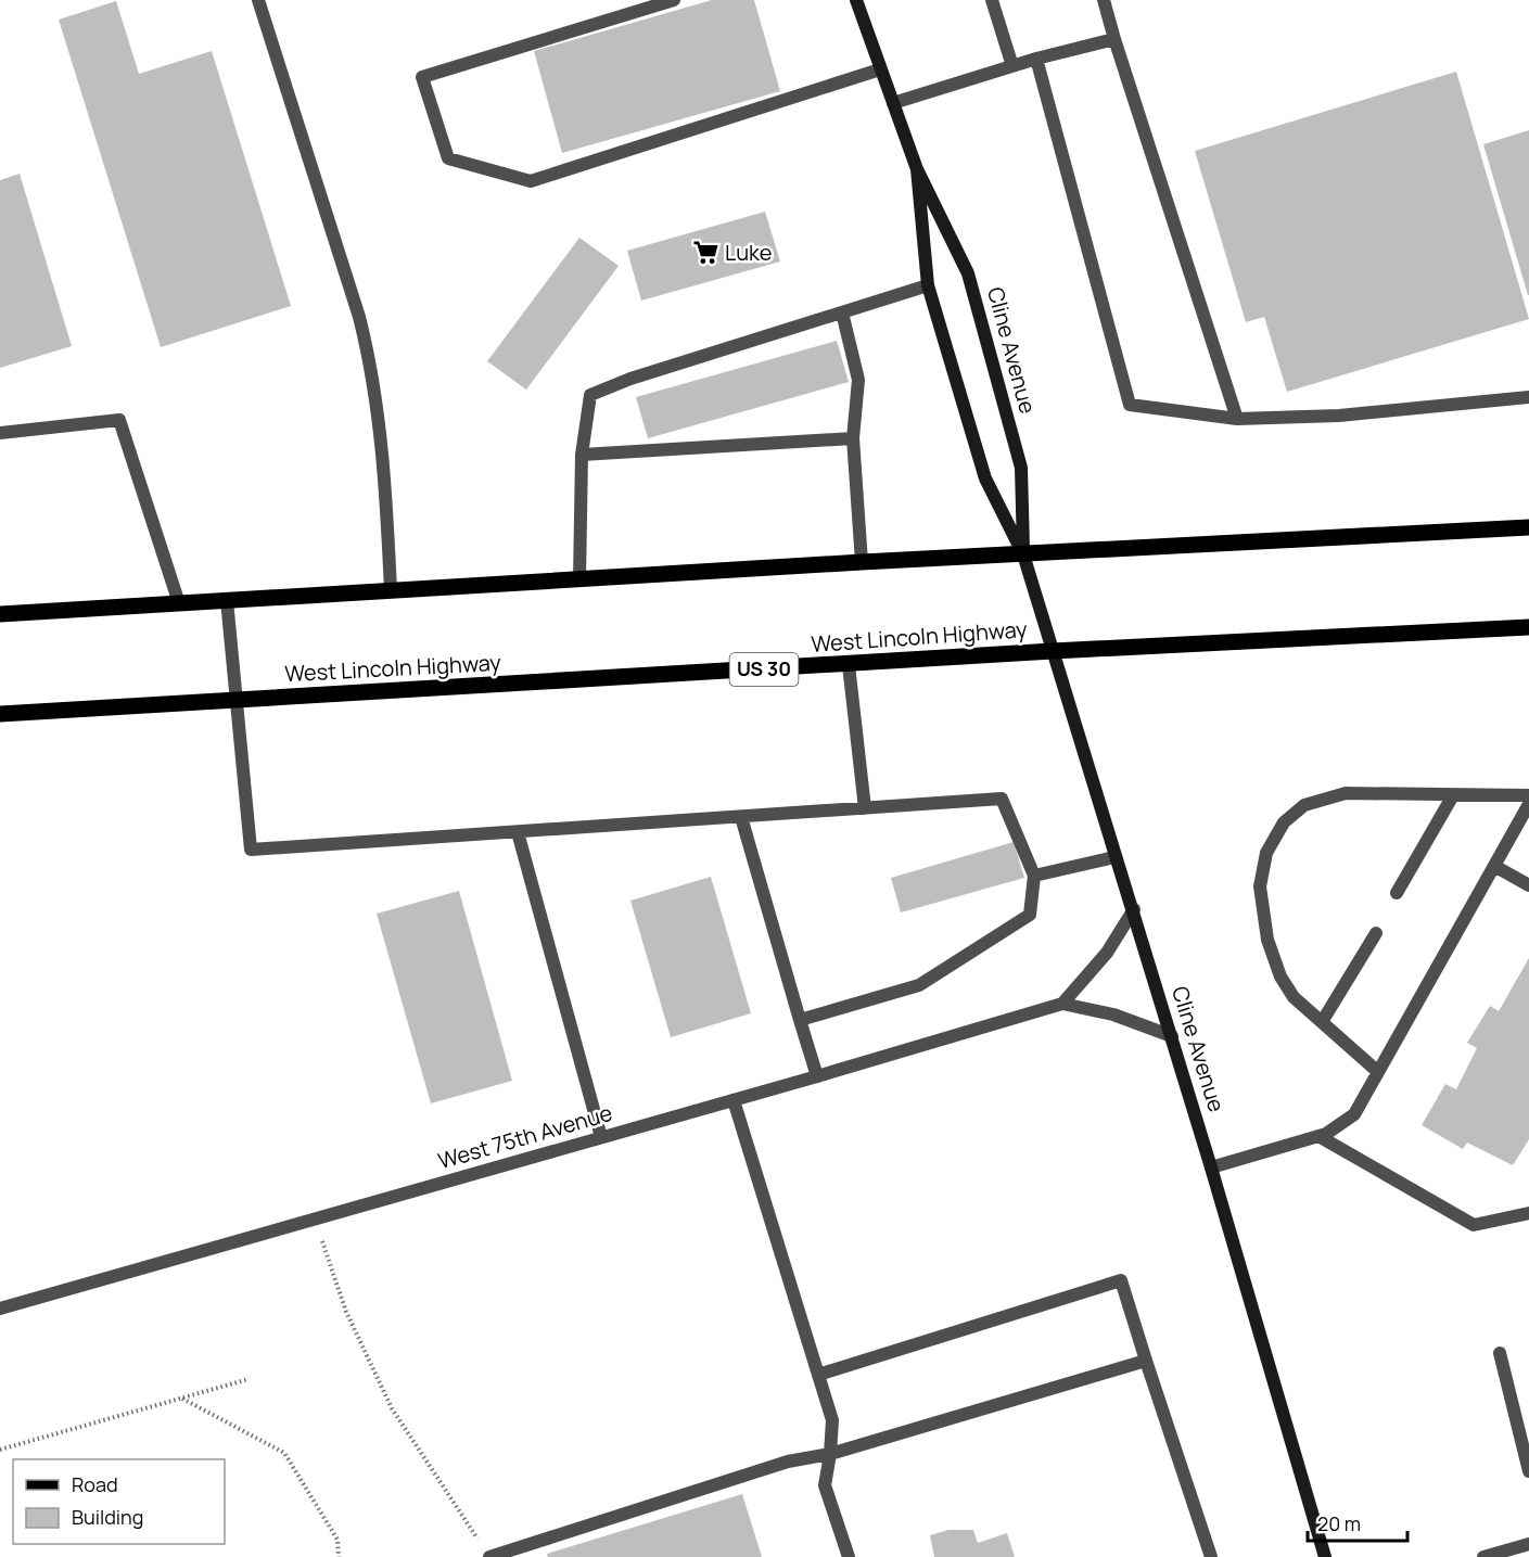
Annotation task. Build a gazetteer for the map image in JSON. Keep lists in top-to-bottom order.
{
  "streets": {
    "main road": ["West Lincoln Highway", "US 30"],
    "street": ["Cline Avenue", "West 75th Avenue"]
  },
  "crossings": [
    ["Cline Avenue", "West Lincoln Highway"],
    ["Cline Avenue", "West 75th Avenue"]
  ],
  "places": {
    "supermarket": ["Luke"]
  },
  "legend": ["Road", "Building"],
  "scale_bar": "20 m"
}
